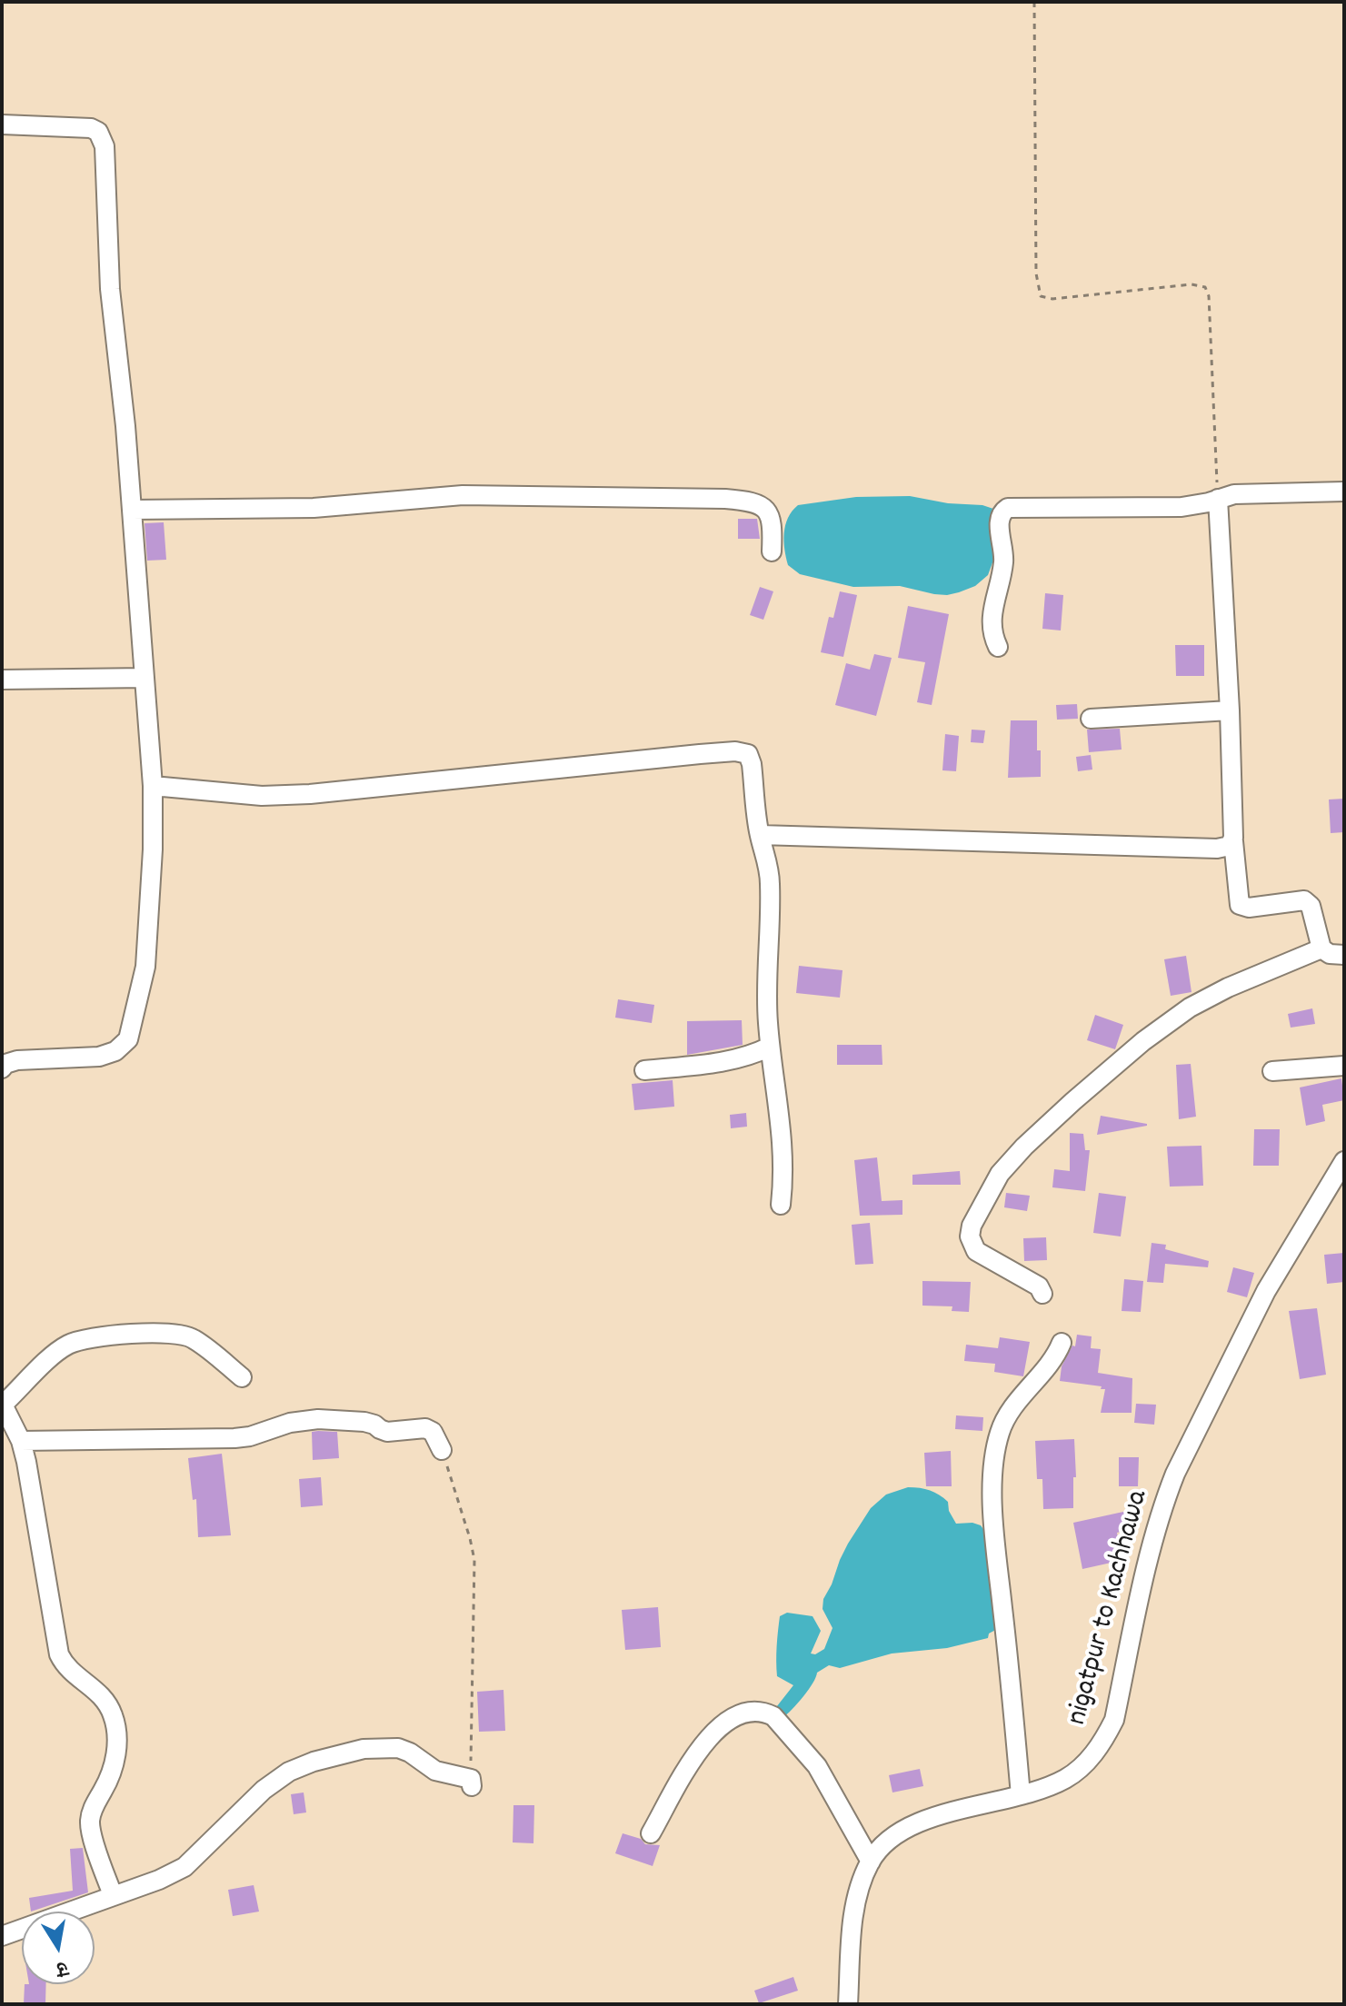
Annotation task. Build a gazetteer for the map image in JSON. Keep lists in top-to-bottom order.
{
  "streets": {
    "street": ["nigatpur to Kachhawa"]
  },
  "north": "bottom"
}
